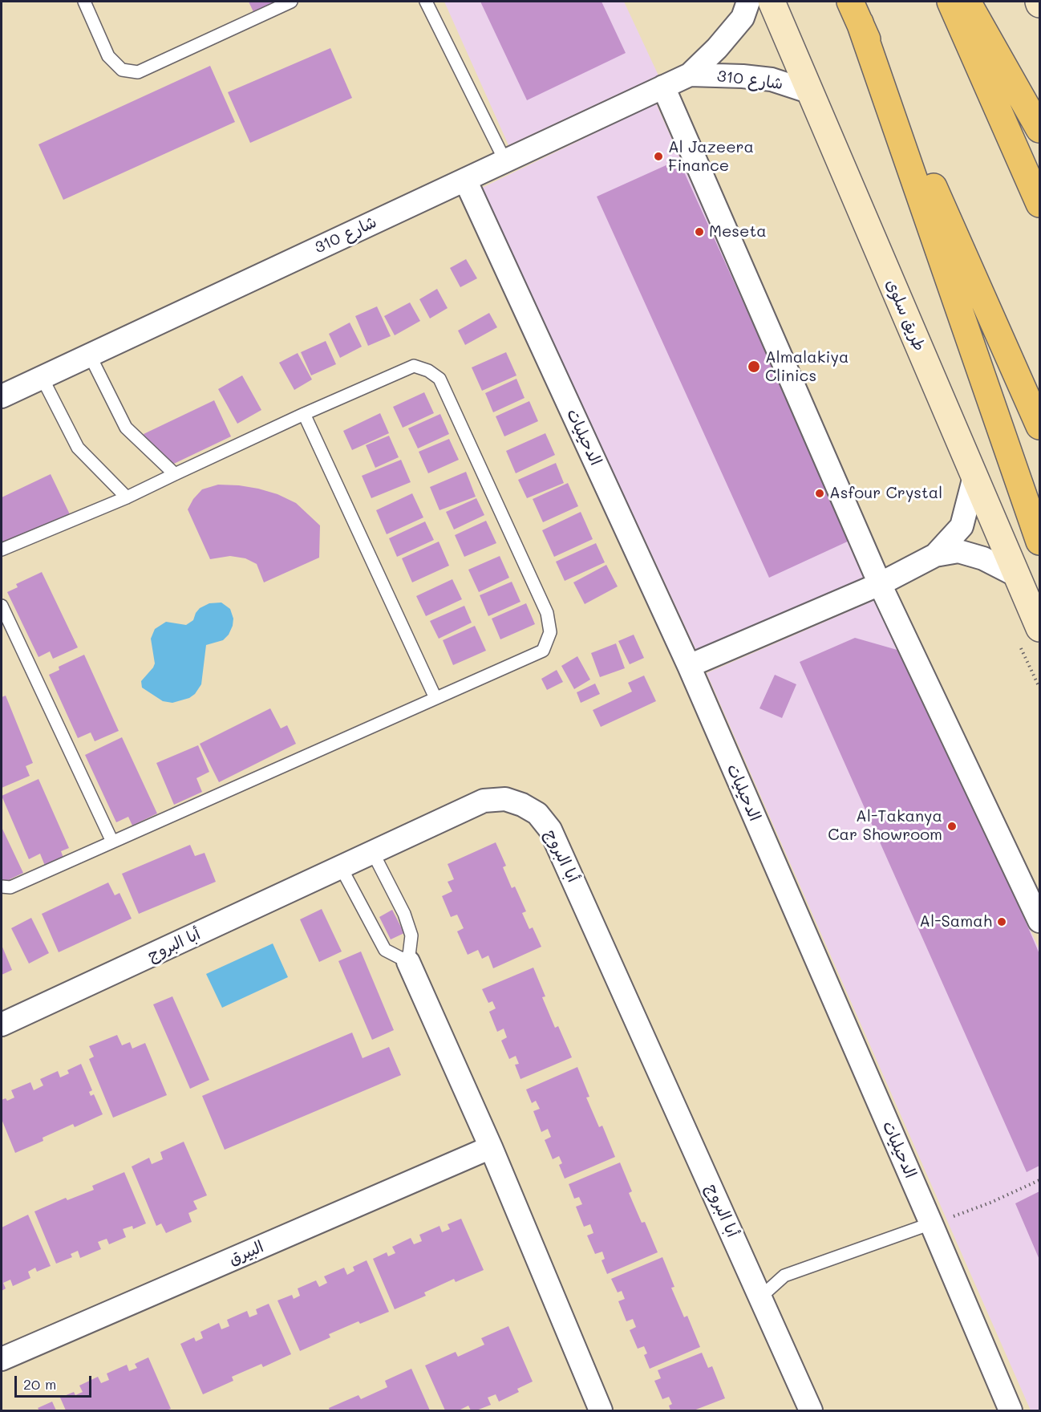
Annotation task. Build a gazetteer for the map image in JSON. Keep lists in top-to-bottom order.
{
  "streets": {
    "main road": ["طريق سلوى"],
    "street": [
      "شارع 310",
      "الدحيليات",
      "أبا البروج",
      "البيرق"
    ]
  },
  "crossings": [
    ["شارع 310", "طريق سلوى"],
    ["شارع 310", "الدحيليات"]
  ],
  "places": [
    "Al Jazeera Finance",
    "Meseta",
    "Almalakiya Clinics",
    "Asfour Crystal",
    "Al-Takanya Car Showroom",
    "Al-Samah"
  ],
  "scale_bar": "20 m"
}
